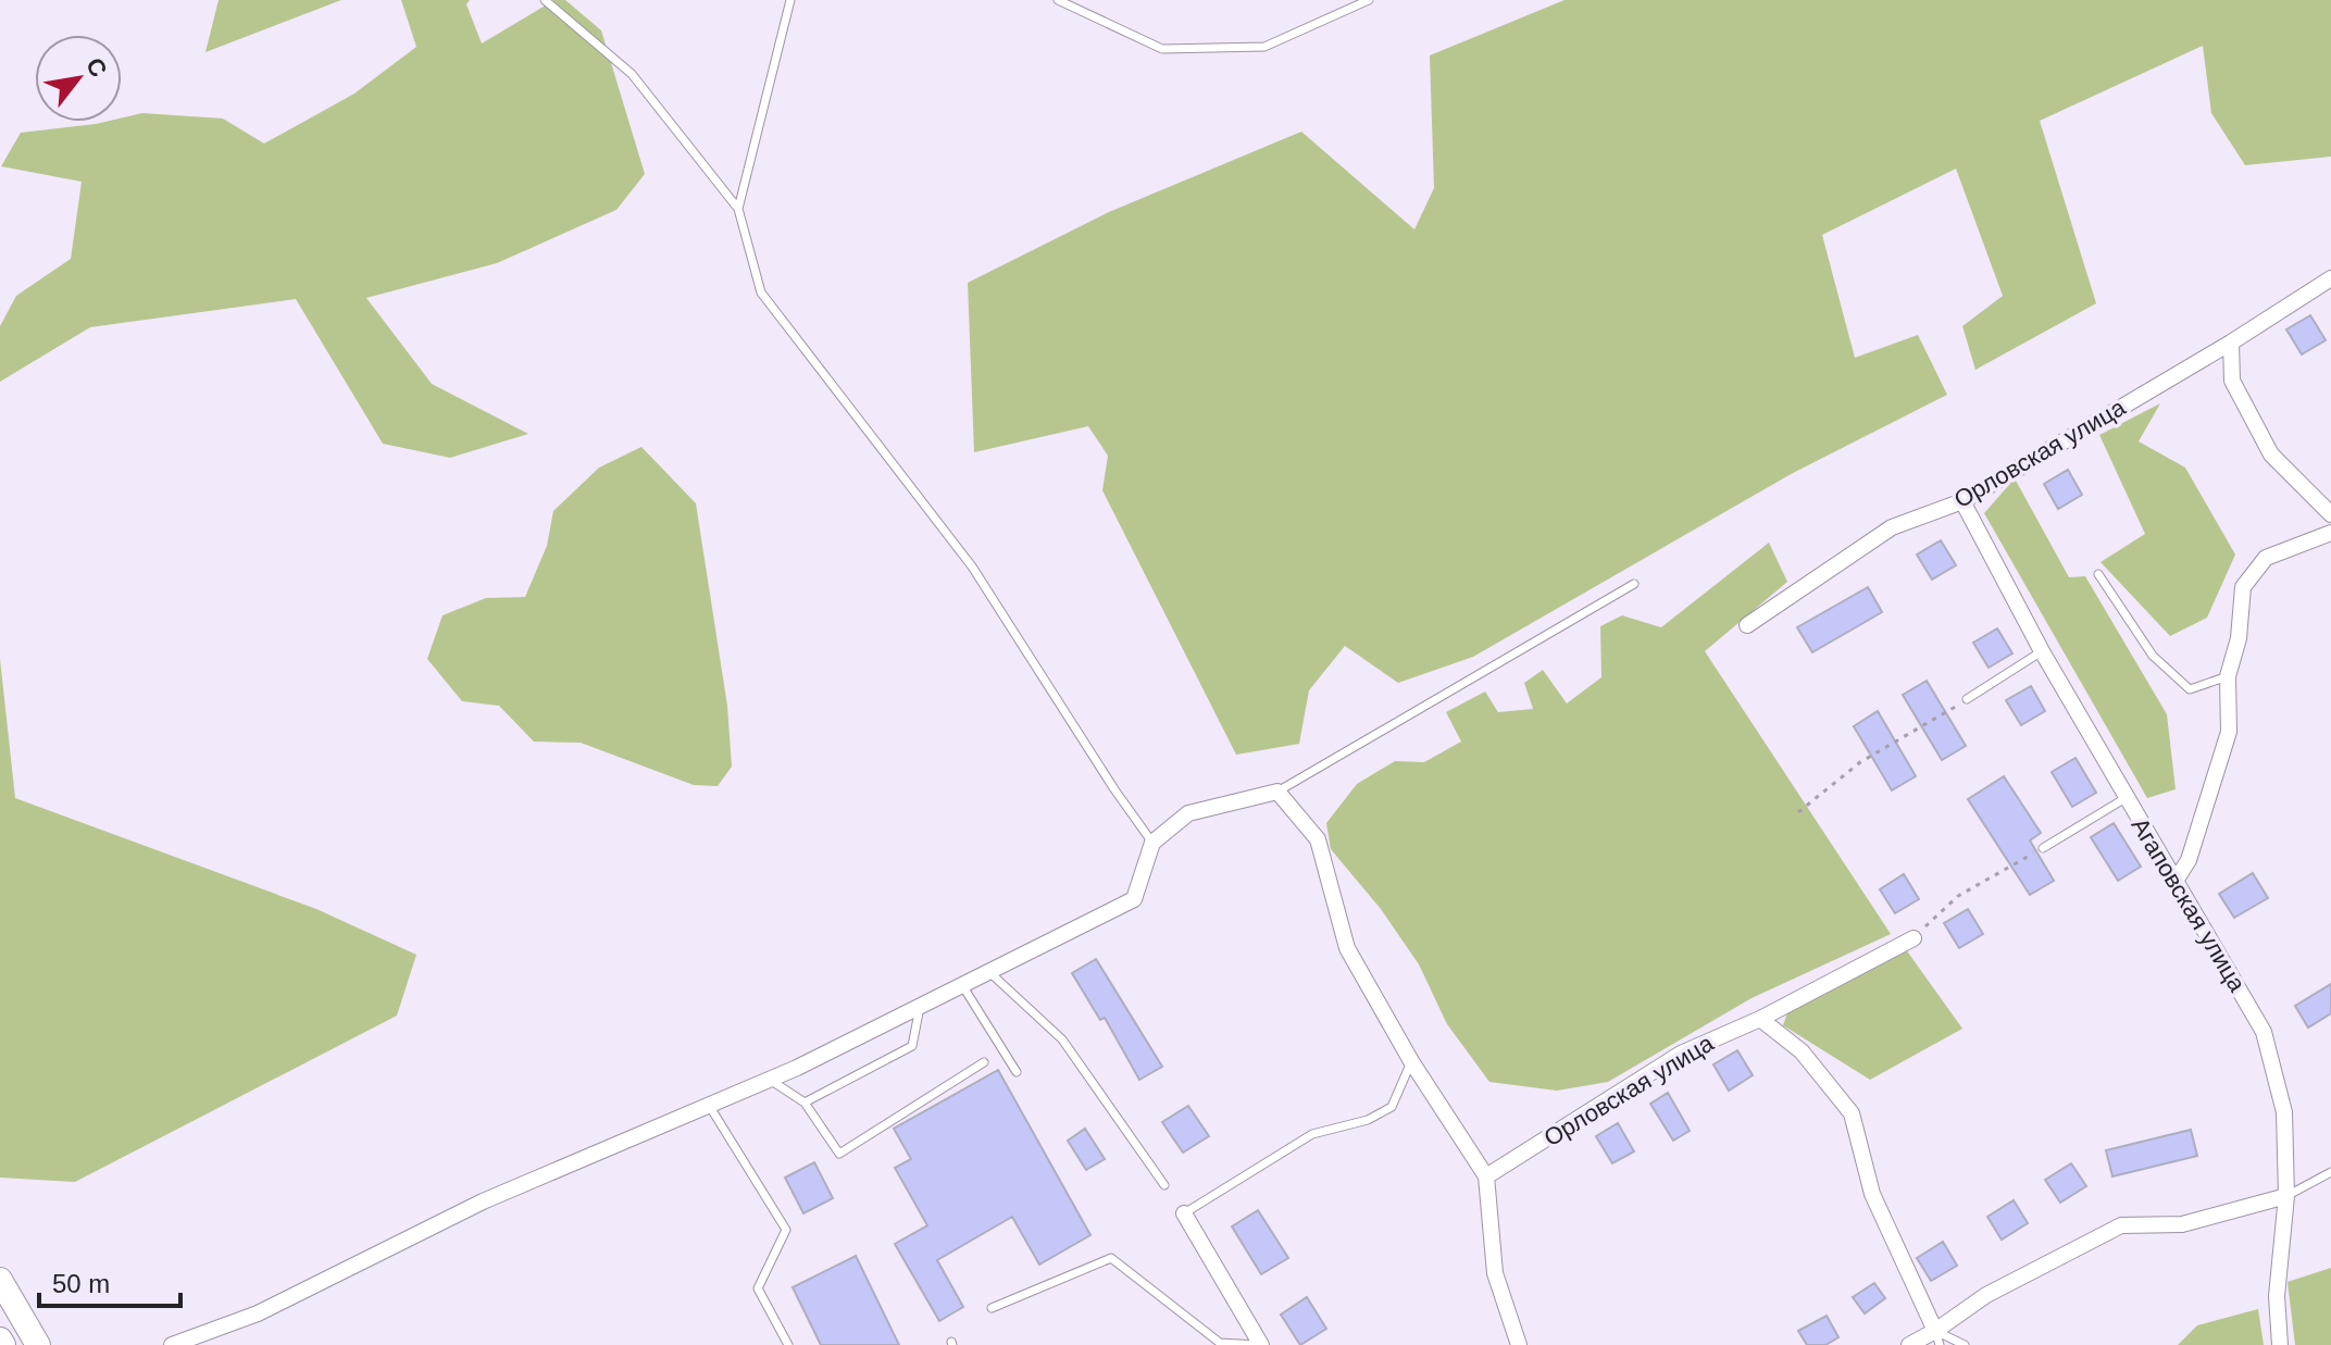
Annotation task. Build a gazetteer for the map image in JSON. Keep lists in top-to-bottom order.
{
  "streets": {
    "street": ["Орловская улица", "Агаповская улица"]
  },
  "crossings": [
    ["Орловская улица", "Агаповская улица"]
  ],
  "scale_bar": "50 m",
  "north": "top right"
}
